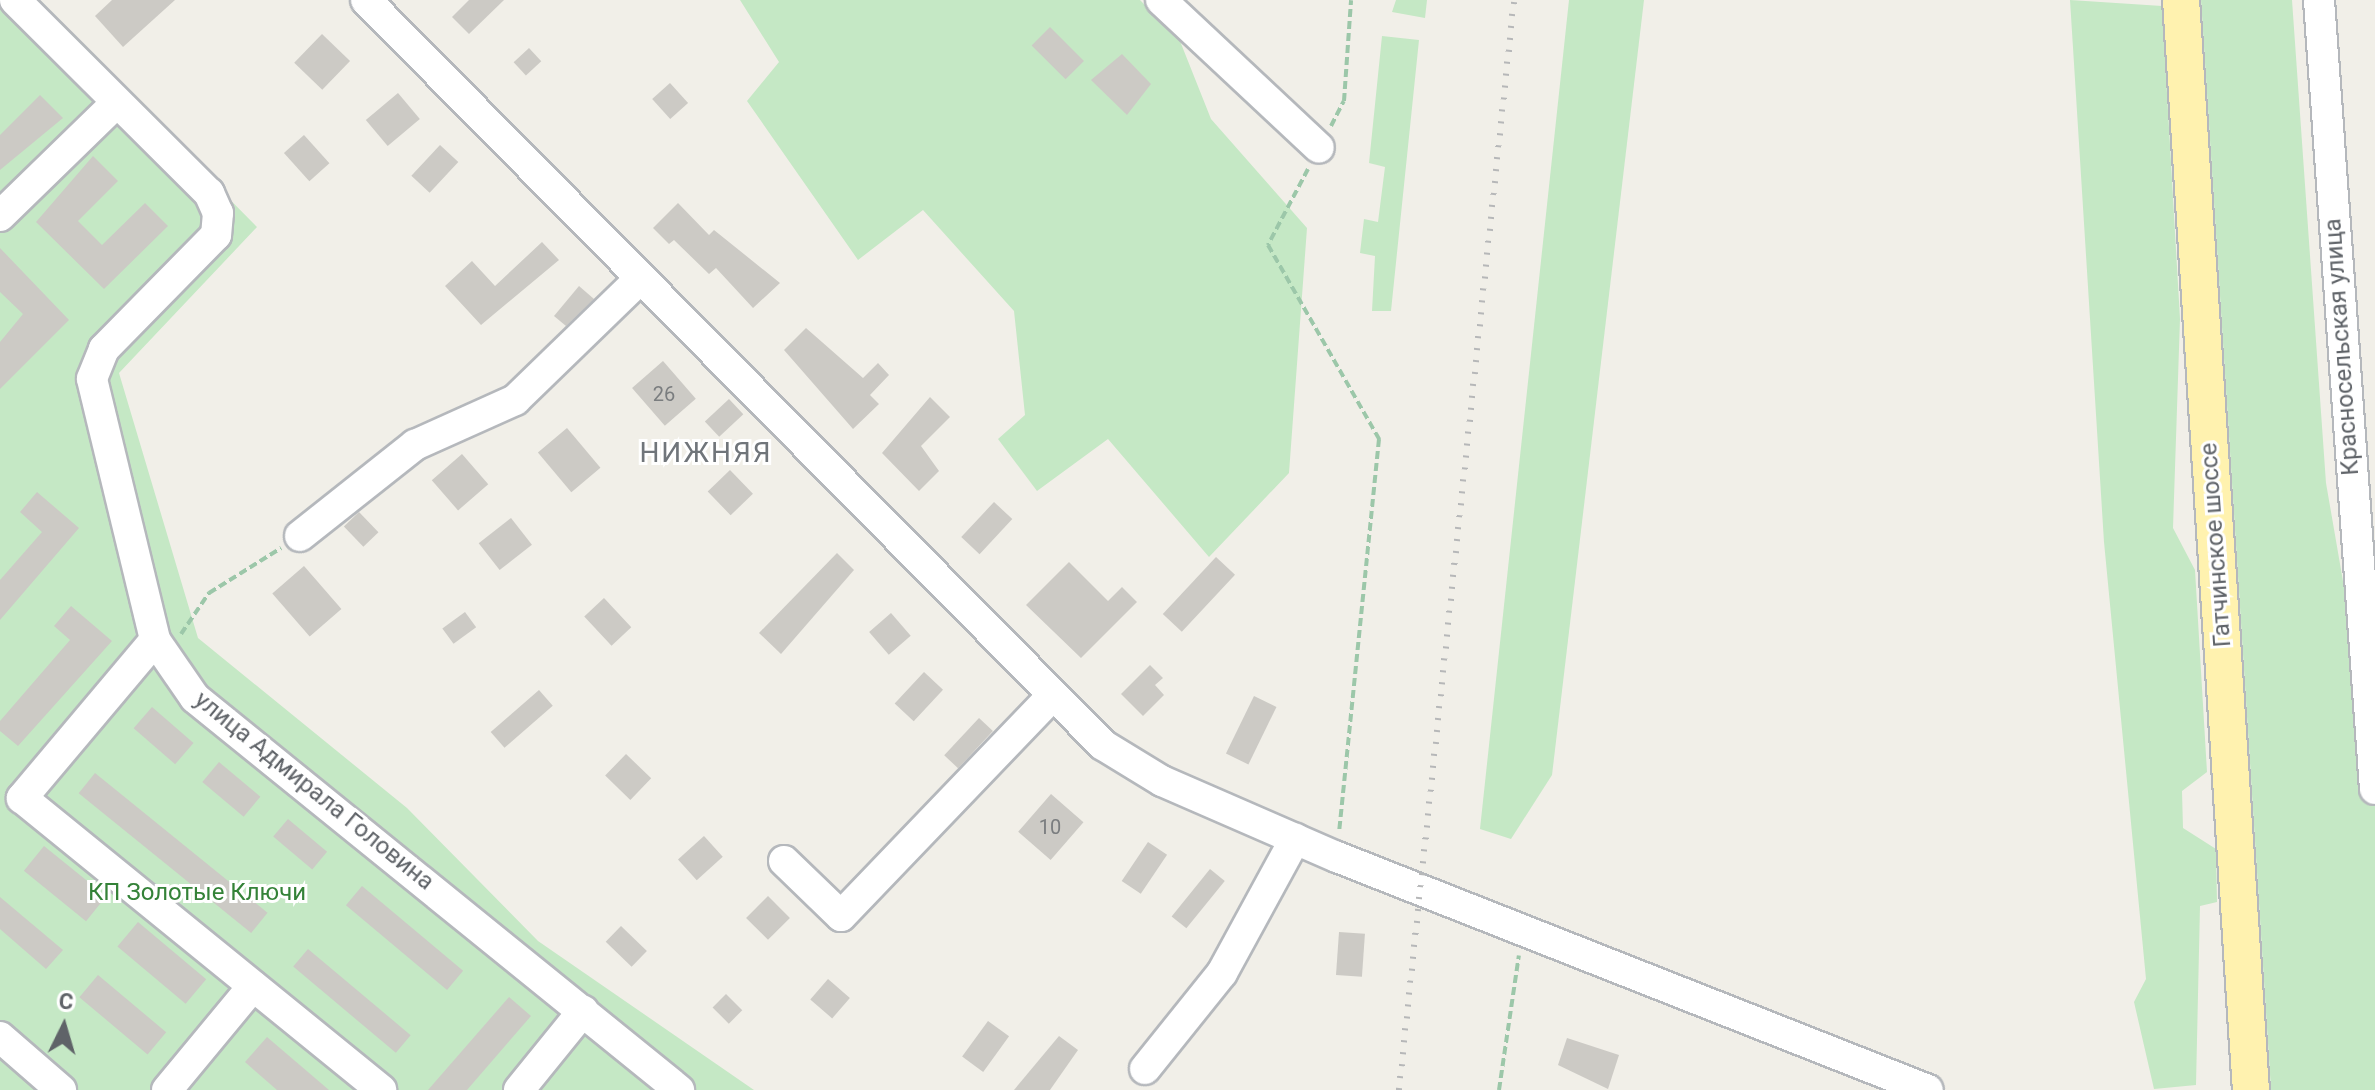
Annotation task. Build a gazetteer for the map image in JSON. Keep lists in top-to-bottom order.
{
  "streets": {
    "main road": ["Гатчинское шоссе"],
    "street": ["Красносельская улица", "улица Адмирала Головина"]
  },
  "districts": ["НИЖНЯЯ"],
  "parks": ["КП Золотые Ключи"],
  "house_numbers": ["26", "10"],
  "north": "top"
}
